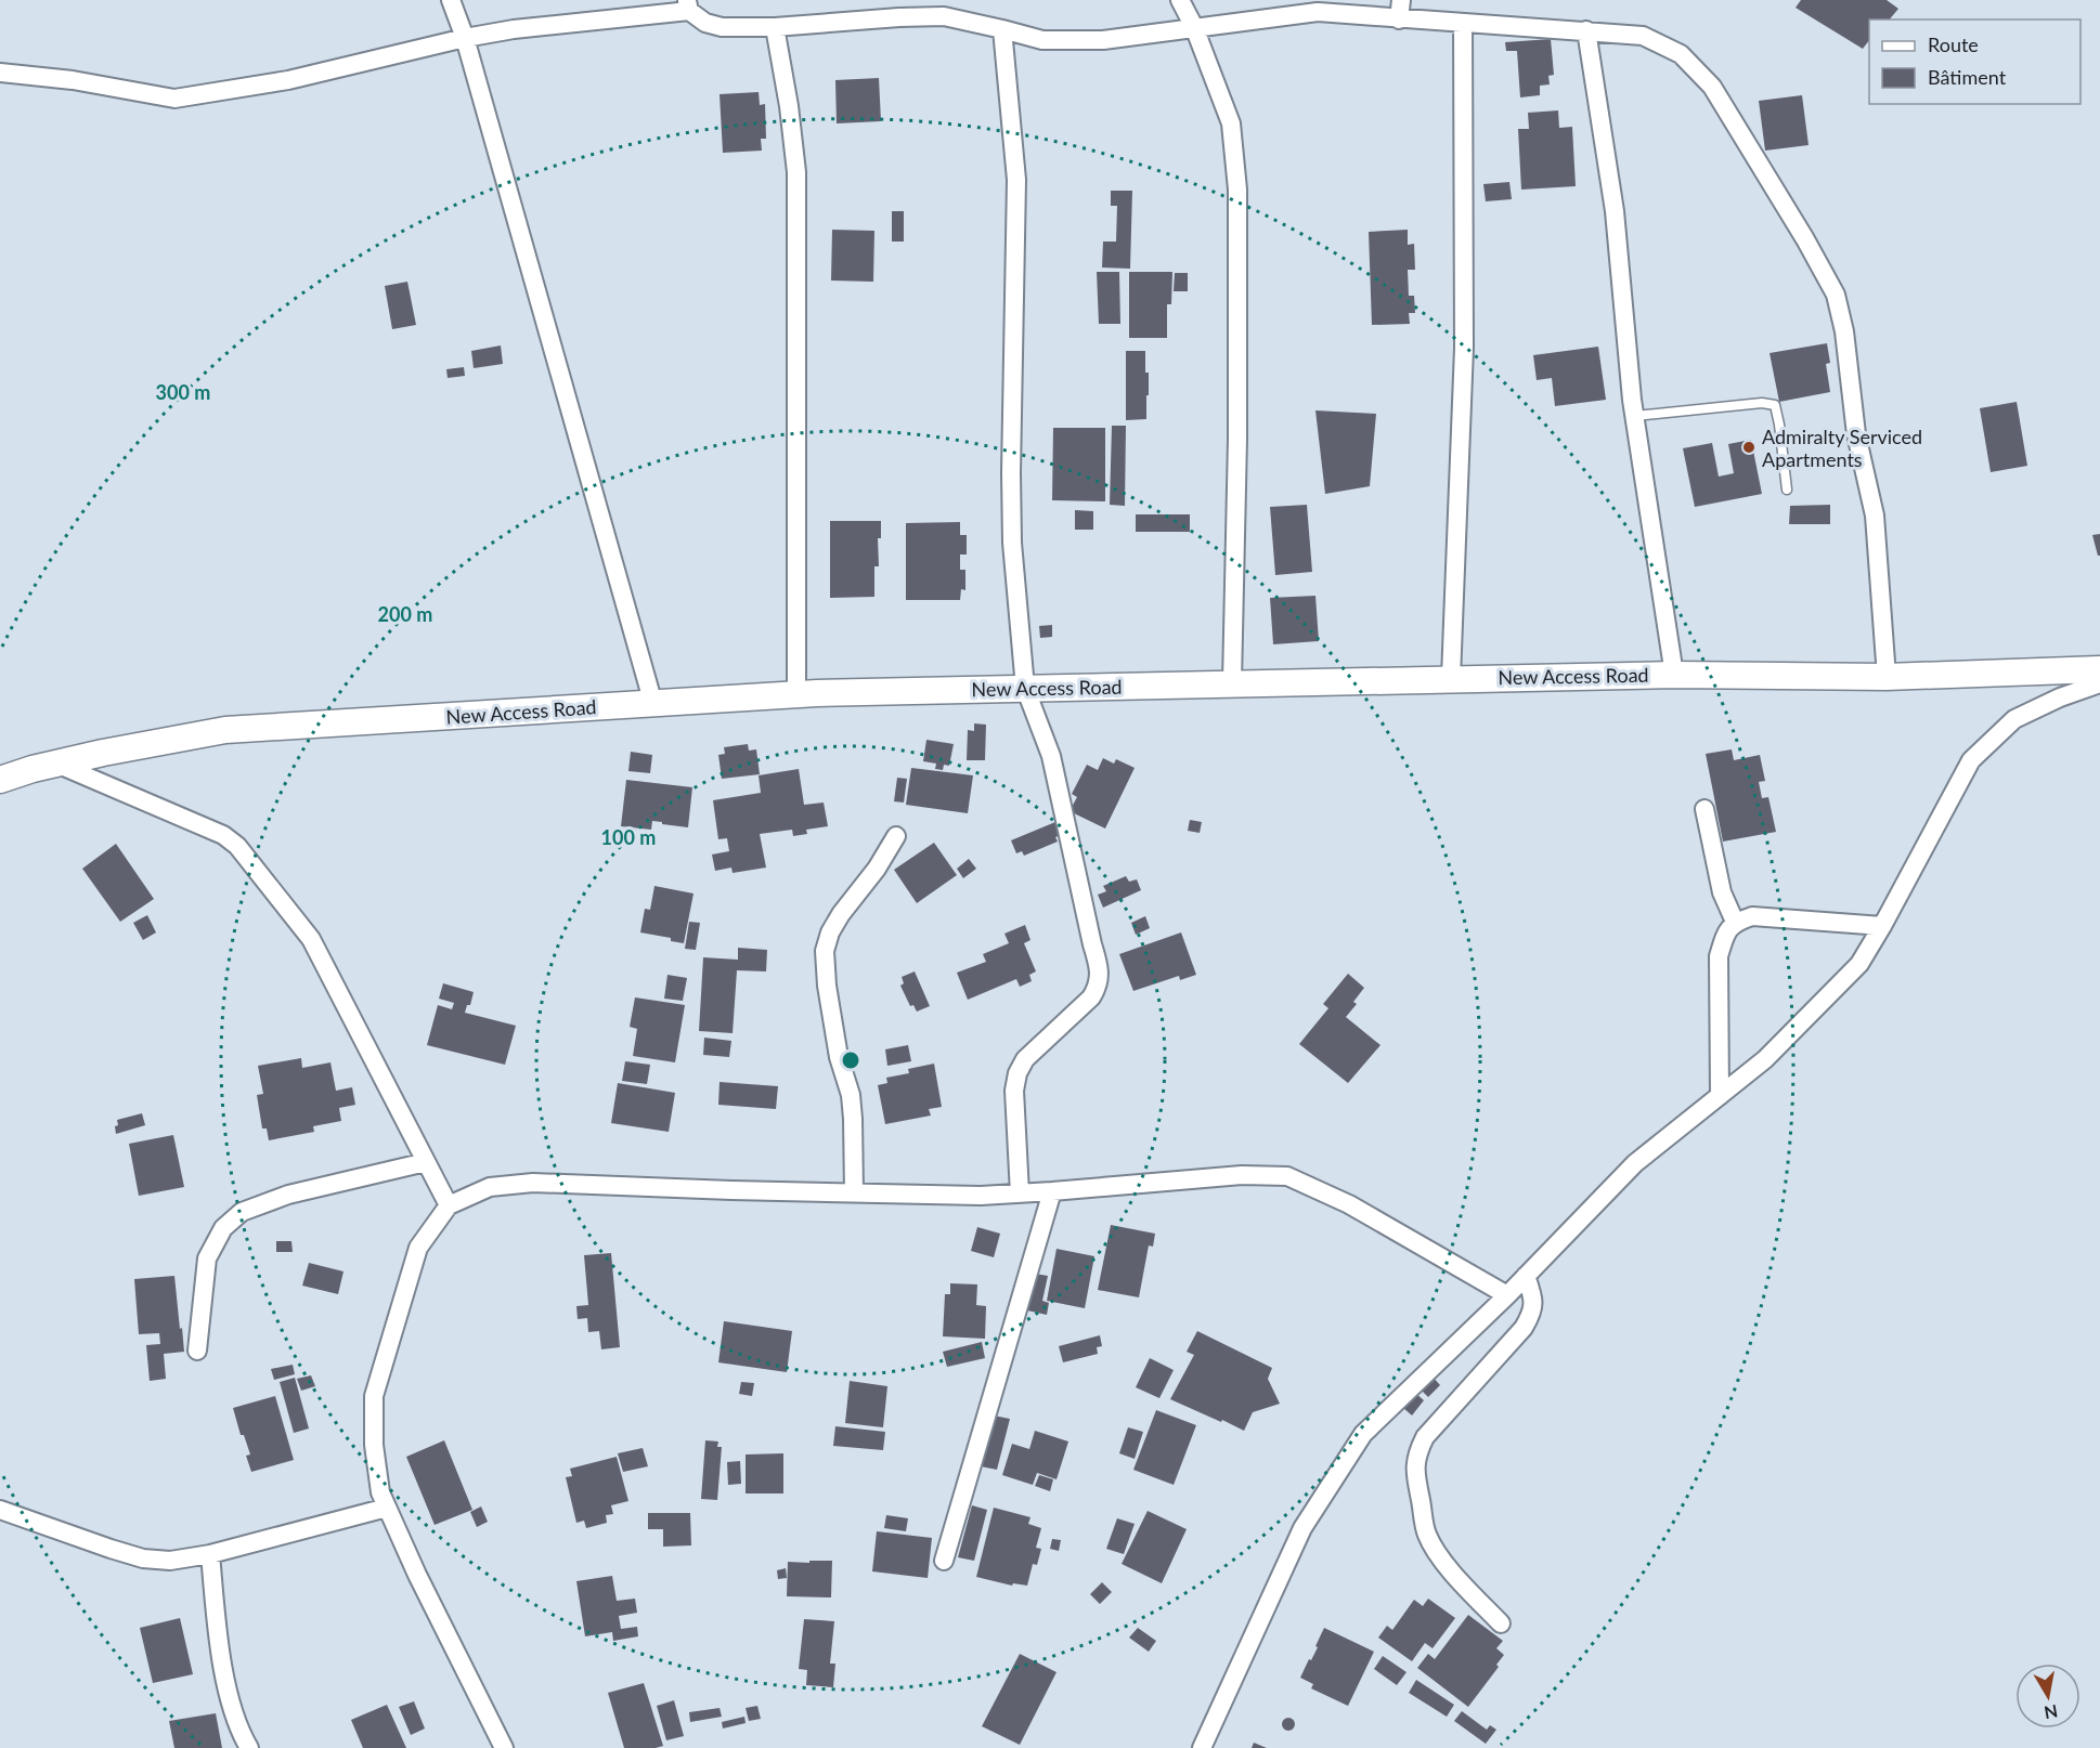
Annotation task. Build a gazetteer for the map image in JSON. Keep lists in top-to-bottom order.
{
  "streets": {
    "main road": ["New Access Road"]
  },
  "places": ["Admiralty Serviced Apartments"],
  "legend": ["Route", "Bâtiment"],
  "north": "bottom",
  "rings": ["300 m", "200 m", "100 m"]
}
